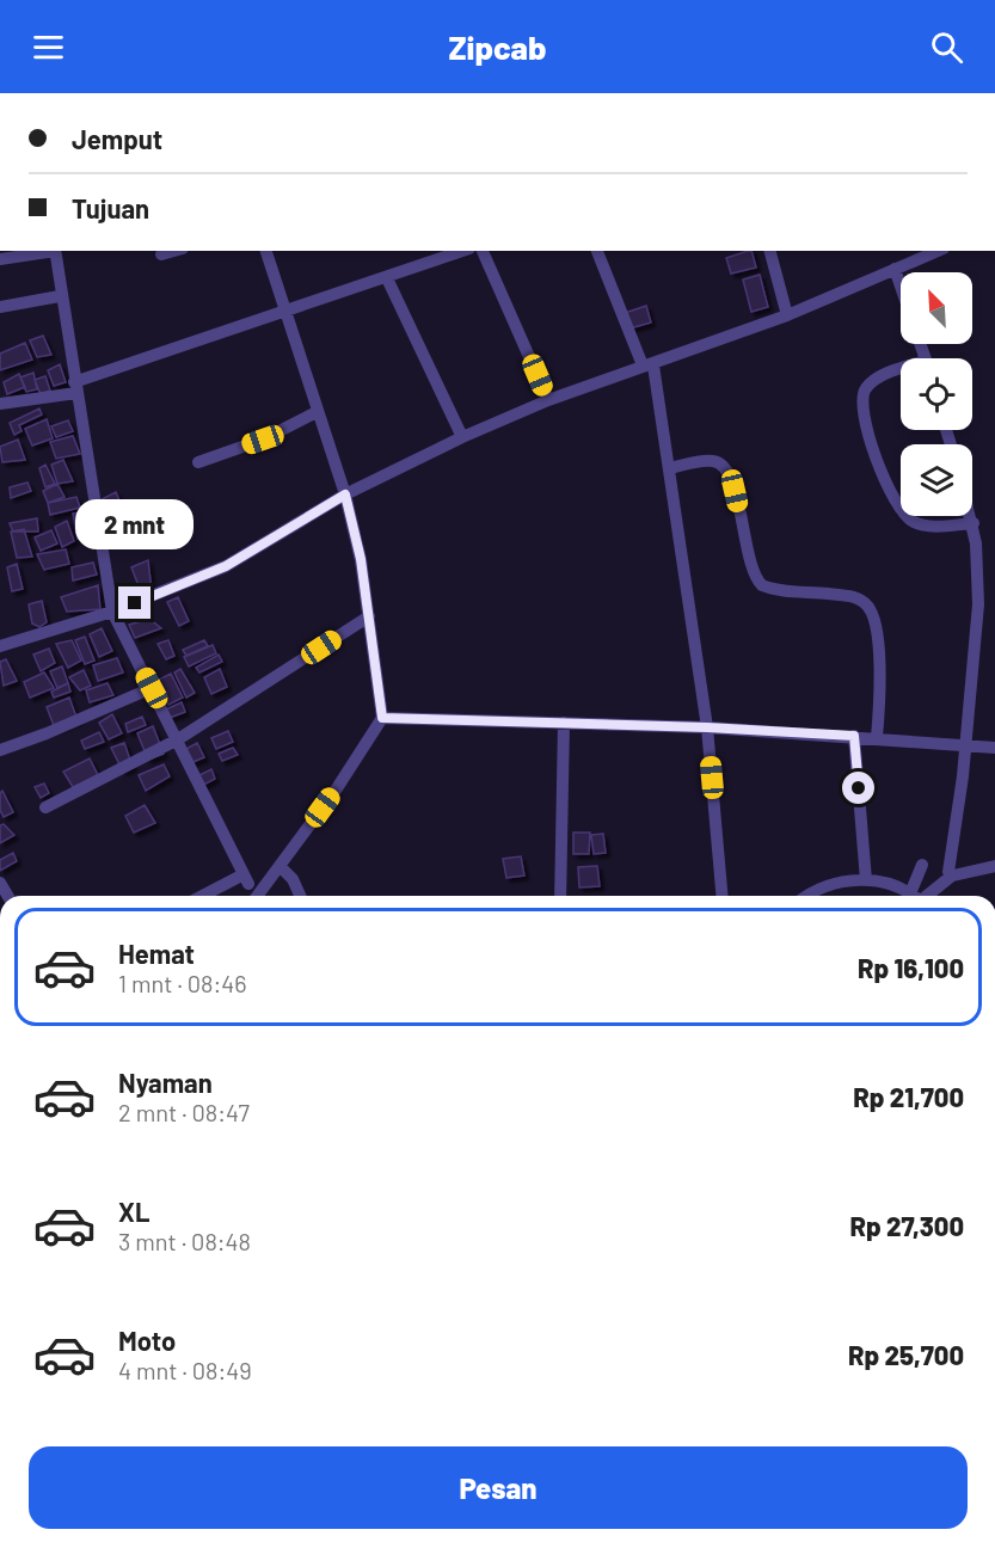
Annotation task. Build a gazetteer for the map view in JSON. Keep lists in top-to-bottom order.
{
  "north": "top left",
  "page": {
    "header": "Zipcab",
    "banner": ["Jemput", "Tujuan"],
    "bubble": "2 mnt",
    "list": [
      {
        "name": "Hemat",
        "note": "1 mnt · 08:46",
        "value": "Rp 16,100"
      },
      {
        "name": "Nyaman",
        "note": "2 mnt · 08:47",
        "value": "Rp 21,700"
      },
      {
        "name": "XL",
        "note": "3 mnt · 08:48",
        "value": "Rp 27,300"
      },
      {
        "name": "Moto",
        "note": "4 mnt · 08:49",
        "value": "Rp 25,700"
      }
    ],
    "buttons": "Pesan"
  }
}
